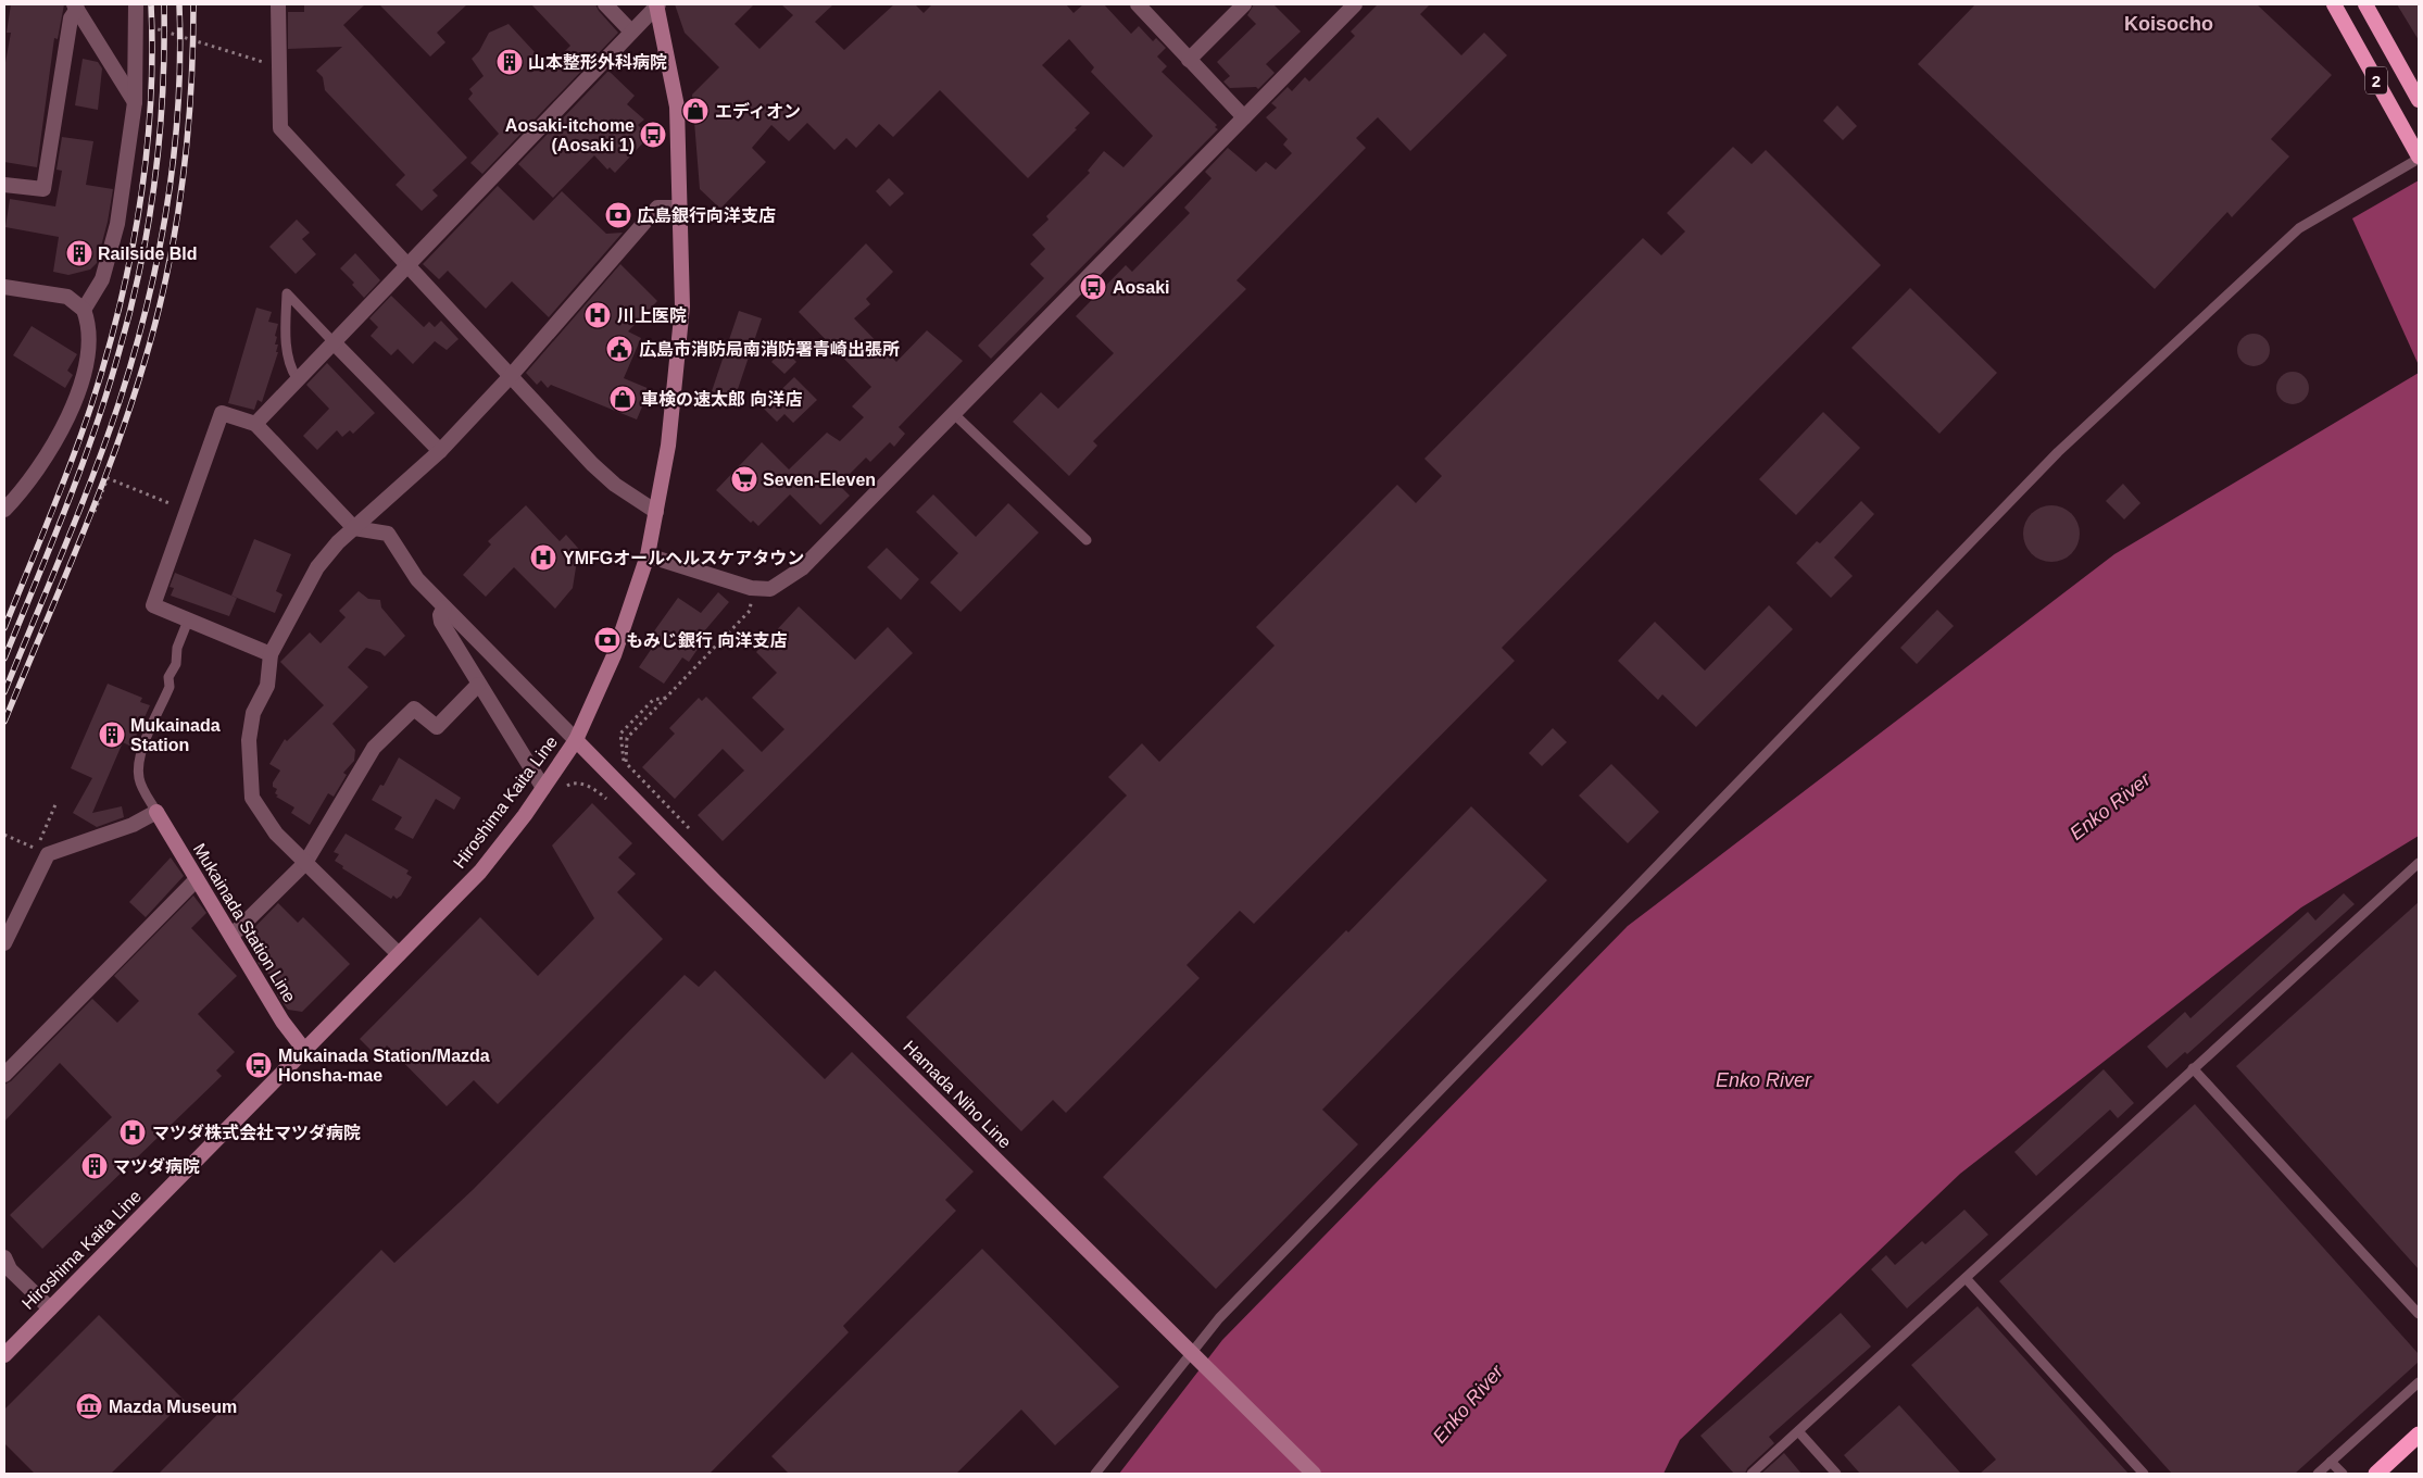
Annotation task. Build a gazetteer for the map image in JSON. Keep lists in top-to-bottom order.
{
  "streets": {
    "highway": ["2"],
    "main road": ["Hiroshima Kaita Line", "Mukainada Station Line", "Hamada Niho Line"]
  },
  "crossings": [
    ["Hiroshima Kaita Line", "Mukainada Station Line"],
    ["Hiroshima Kaita Line", "Hamada Niho Line"]
  ],
  "districts": ["Koisocho"],
  "water": ["Enko River"],
  "places": {
    "building": [
      "山本整形外科病院",
      "Railside Bld",
      "Mukainada Station",
      "マツダ病院"
    ],
    "shop": ["エディオン", "車検の速太郎 向洋店"],
    "bus stop": ["Aosaki-itchome (Aosaki 1)", "Aosaki", "Mukainada Station/Mazda Honsha-mae"],
    "bank": ["広島銀行向洋支店", "もみじ銀行 向洋支店"],
    "hospital": ["川上医院", "YMFGオールヘルスケアタウン", "マツダ株式会社マツダ病院"],
    "public building": ["広島市消防局南消防署青崎出張所"],
    "supermarket": ["Seven-Eleven"],
    "museum": ["Mazda Museum"]
  }
}
